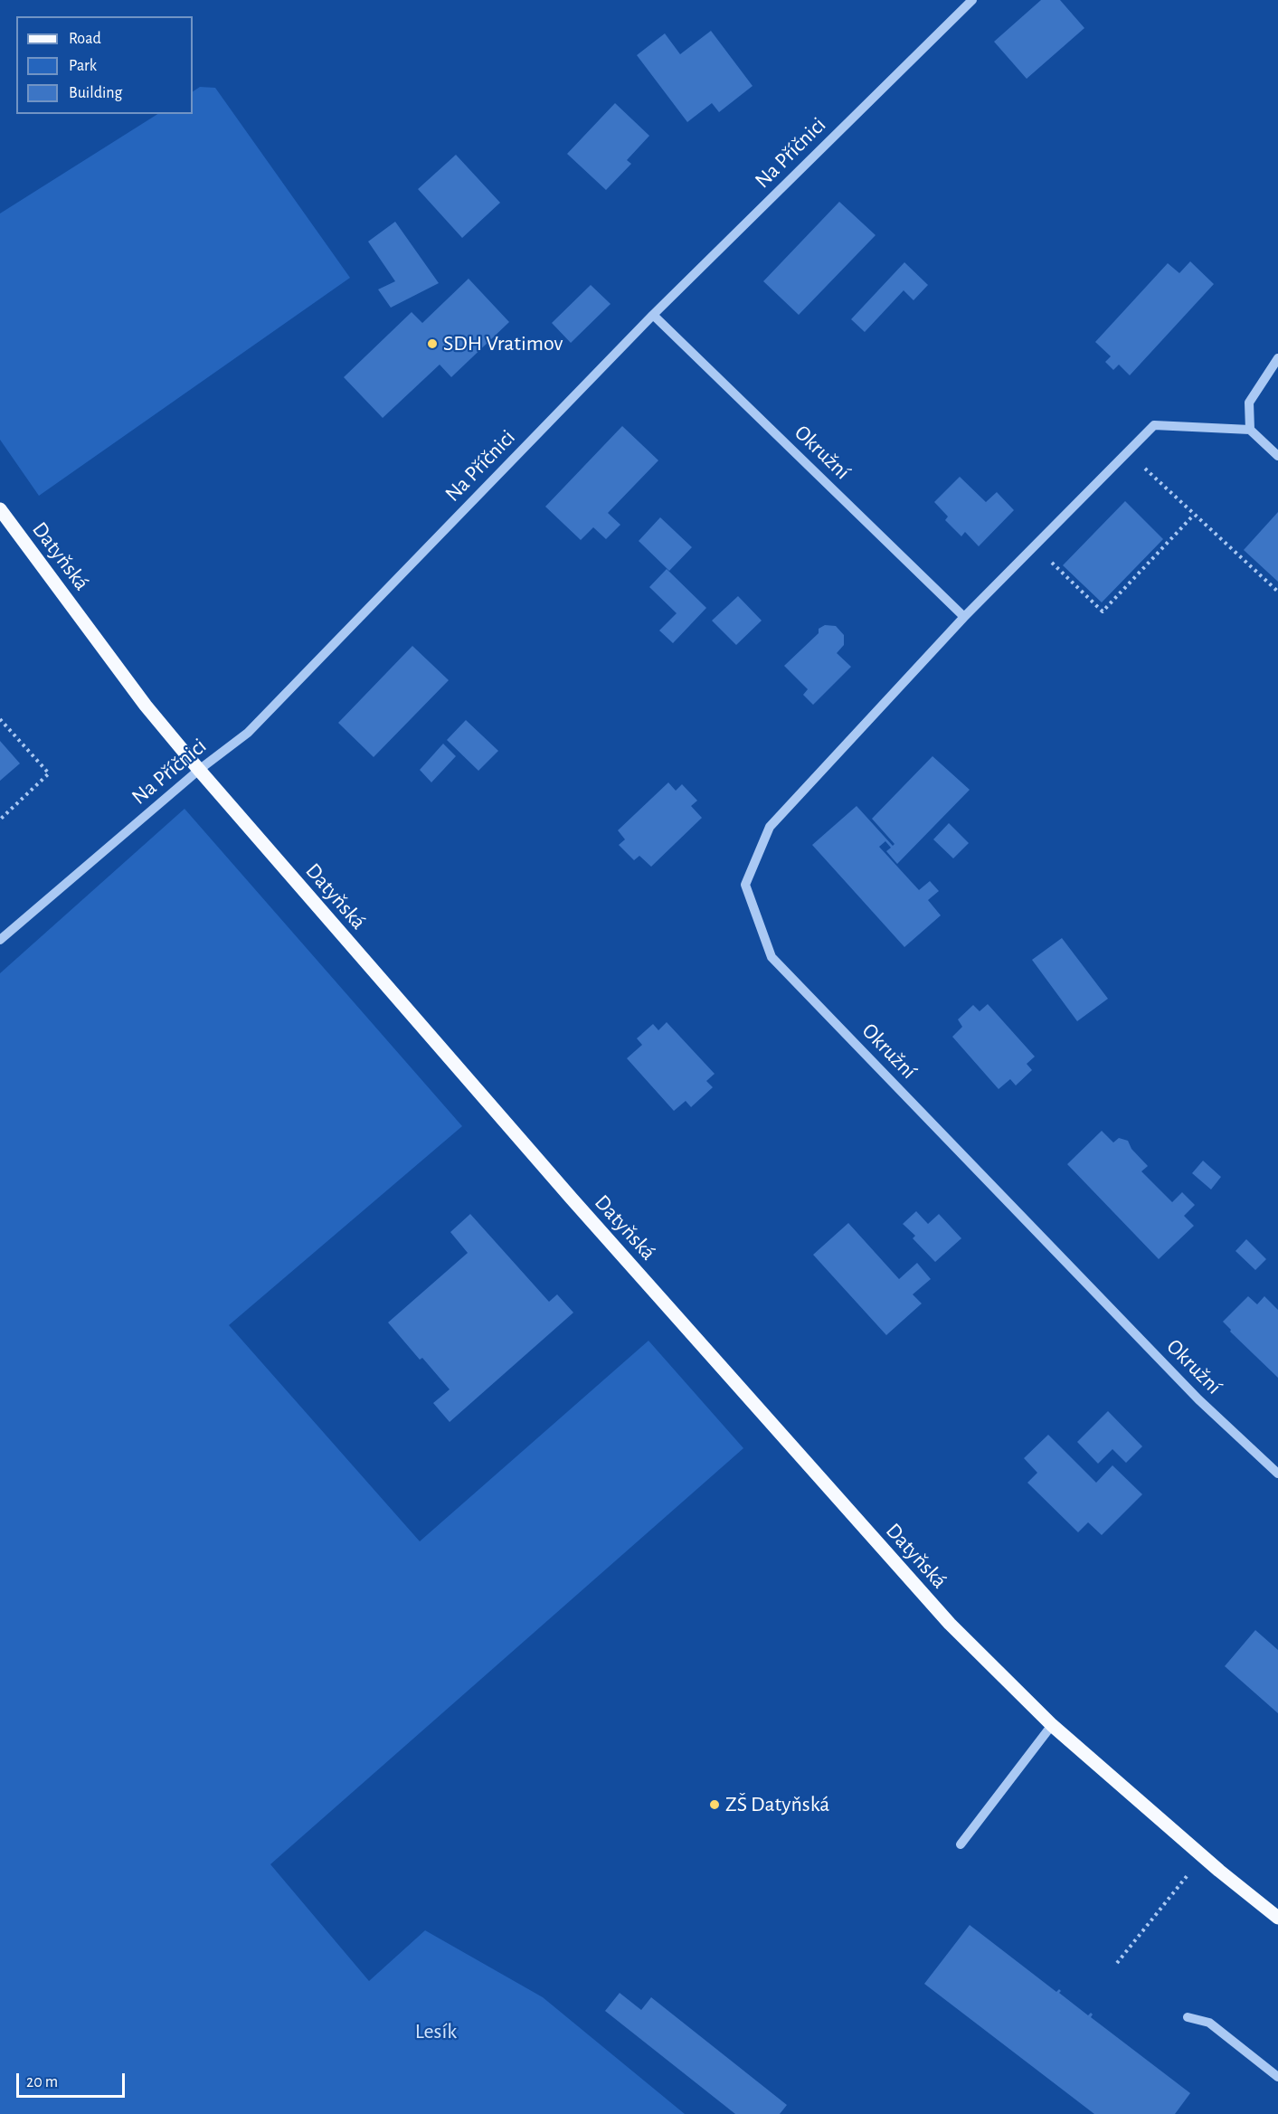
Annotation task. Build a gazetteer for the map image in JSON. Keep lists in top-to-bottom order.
{
  "streets": {
    "main road": ["Datyňská"],
    "street": ["Na Příčnici", "Okružní"]
  },
  "crossings": [
    ["Na Příčnici", "Okružní"],
    ["Na Příčnici", "Datyňská"]
  ],
  "parks": ["Lesík"],
  "places": ["SDH Vratimov", "ZŠ Datyňská"],
  "legend": ["Road", "Park", "Building"],
  "scale_bar": "20 m"
}
